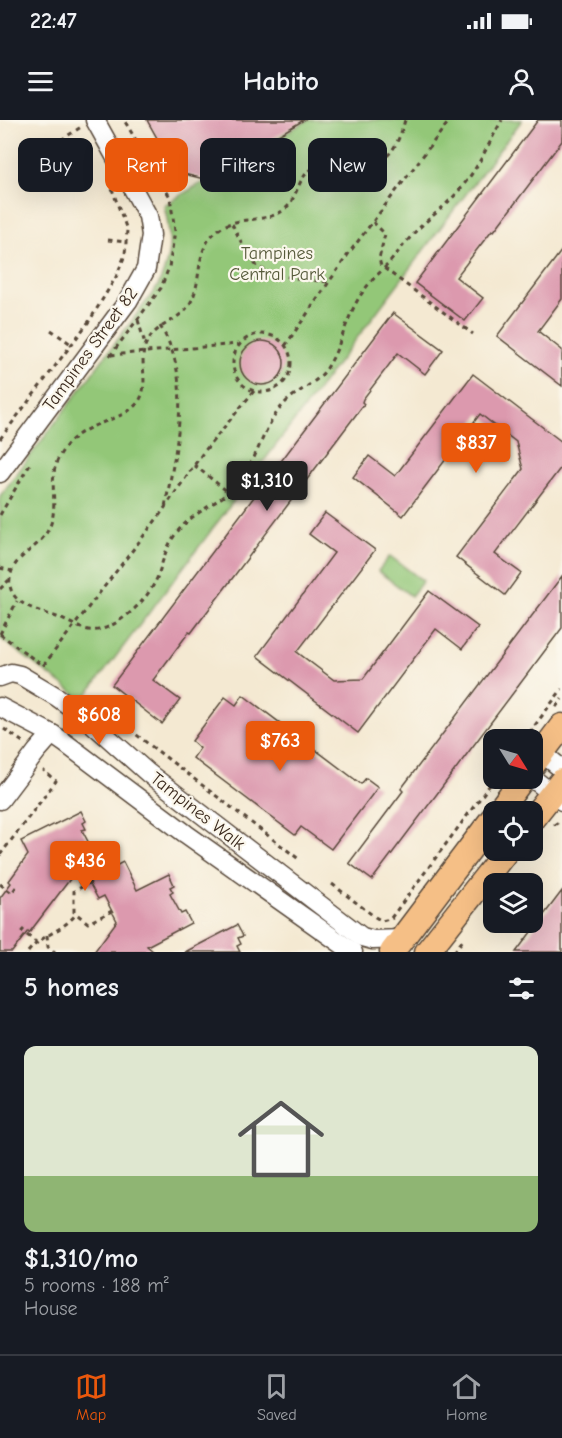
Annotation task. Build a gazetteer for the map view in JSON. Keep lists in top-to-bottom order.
{
  "streets": {
    "street": ["Tampines Street 82", "Tampines Walk"]
  },
  "parks": ["Tampines Central Park"],
  "north": "bottom right",
  "page": {
    "status": "22:47",
    "header": "Habito",
    "chip": [
      "Buy",
      "Rent",
      "Filters",
      "New"
    ],
    "price": [
      "$837",
      "$1,310",
      "$608",
      "$763",
      "$436"
    ],
    "heading": "5 homes",
    "list": [
      {
        "name": "$1,310/mo",
        "note": "5 rooms · 188 m² · House"
      }
    ],
    "tabs": ["Map", "Saved", "Home"]
  }
}
